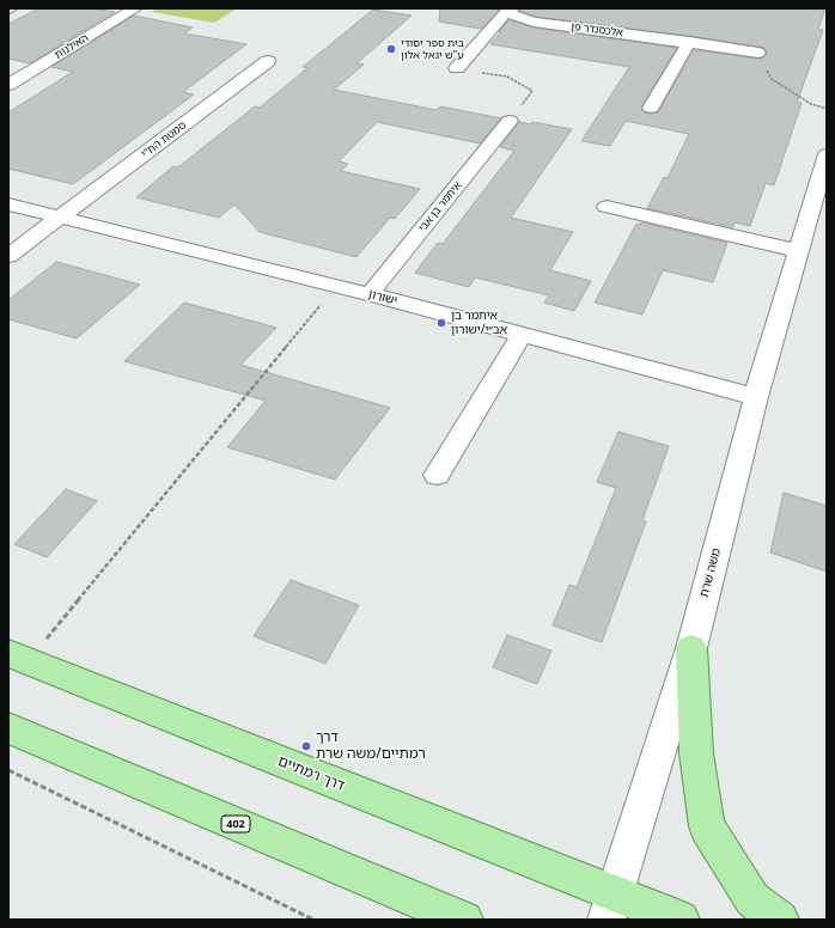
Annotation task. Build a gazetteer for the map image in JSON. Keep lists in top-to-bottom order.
{
  "streets": {
    "main road": ["דרך רמתיים", "402"],
    "street": [
      "אלכסנדר פן",
      "האילנות",
      "סמטת הח\"י",
      "איתמר בן אבי",
      "ישורון",
      "משה שרת"
    ]
  },
  "crossings": [
    ["סמטת הח\"י", "ישורון"],
    ["איתמר בן אבי", "ישורון"],
    ["ישורון", "משה שרת"],
    ["משה שרת", "דרך רמתיים"]
  ],
  "places": ["בית ספר יסודי ע\"ש יגאל אלון", "איתמר בן אב״י/ישורון", "דרך רמתיים/משה שרת"]
}
